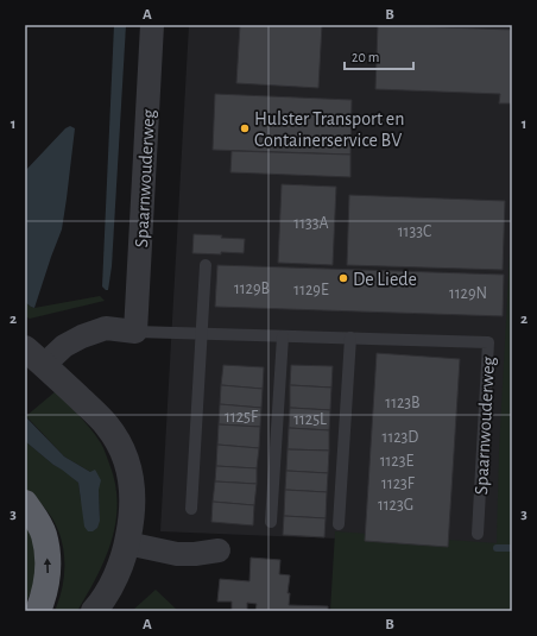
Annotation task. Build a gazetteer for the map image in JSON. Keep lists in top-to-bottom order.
{
  "streets": {
    "street": ["Spaarnwouderweg"]
  },
  "places": ["Hulster Transport en Containerservice BV", "De Liede"],
  "house_numbers": [
    "1133A",
    "1133C",
    "1129B",
    "1129E",
    "1129N",
    "1123B",
    "1125F",
    "1125L",
    "1123D",
    "1123E",
    "1123F",
    "1123G"
  ],
  "scale_bar": "20 m",
  "grid": {
    "columns": ["A", "B"],
    "rows": ["1", "2", "3"]
  }
}
